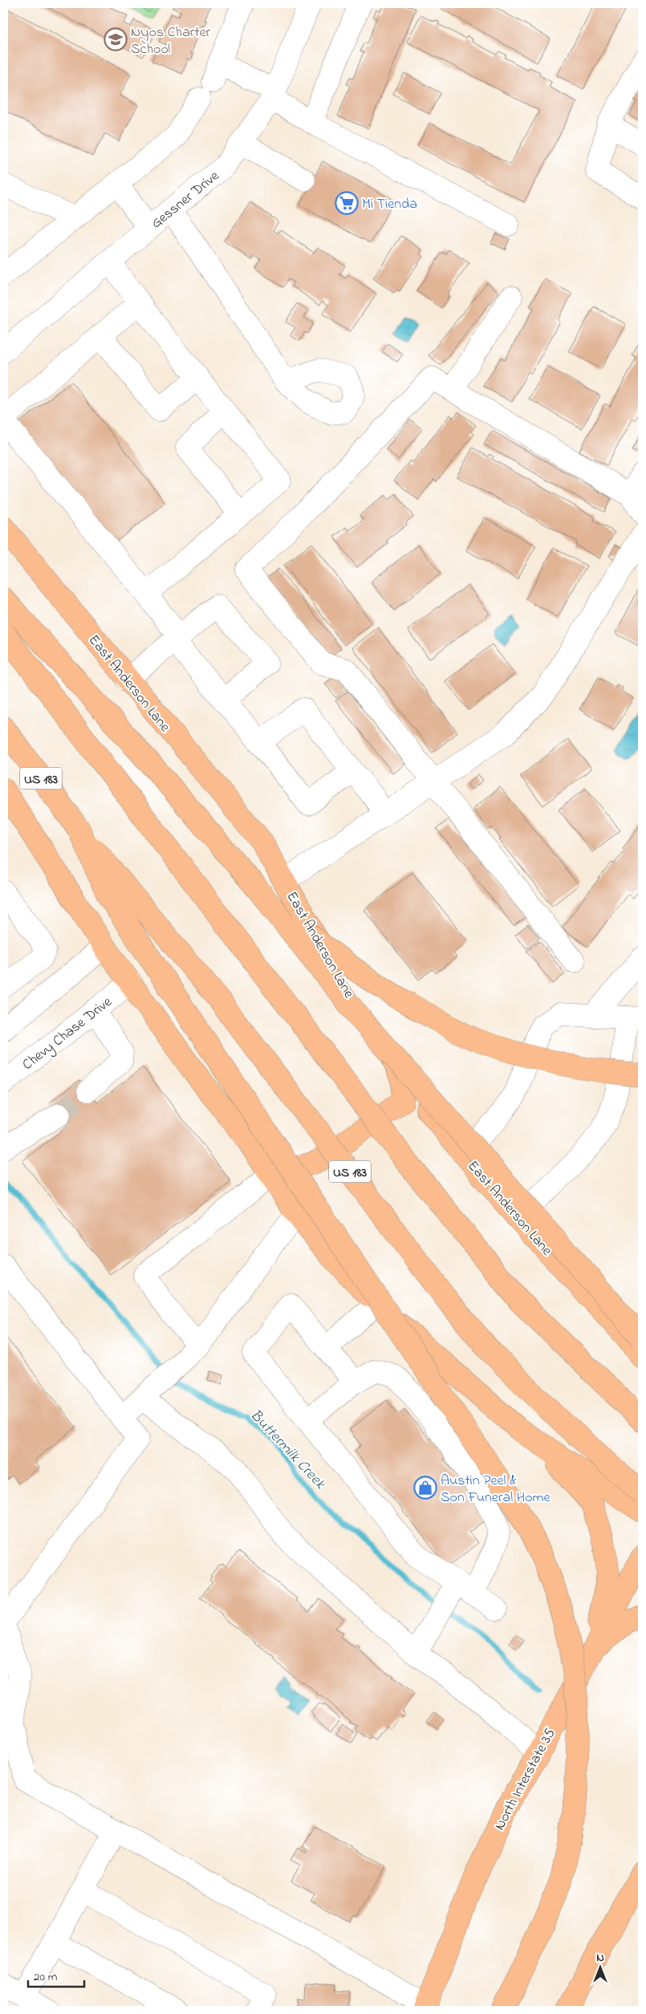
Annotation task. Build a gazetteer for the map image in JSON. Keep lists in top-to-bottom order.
{
  "streets": {
    "main road": ["East Anderson Lane", "US 183", "North Interstate 35"],
    "street": ["Gessner Drive", "Chevy Chase Drive"]
  },
  "water": ["Buttermilk Creek"],
  "places": {
    "school or university": ["Nyos Charter School"],
    "supermarket": ["Mi Tienda"],
    "shop": ["Austin Peel & Son Funeral Home"]
  },
  "scale_bar": "20 m",
  "north": "top"
}
